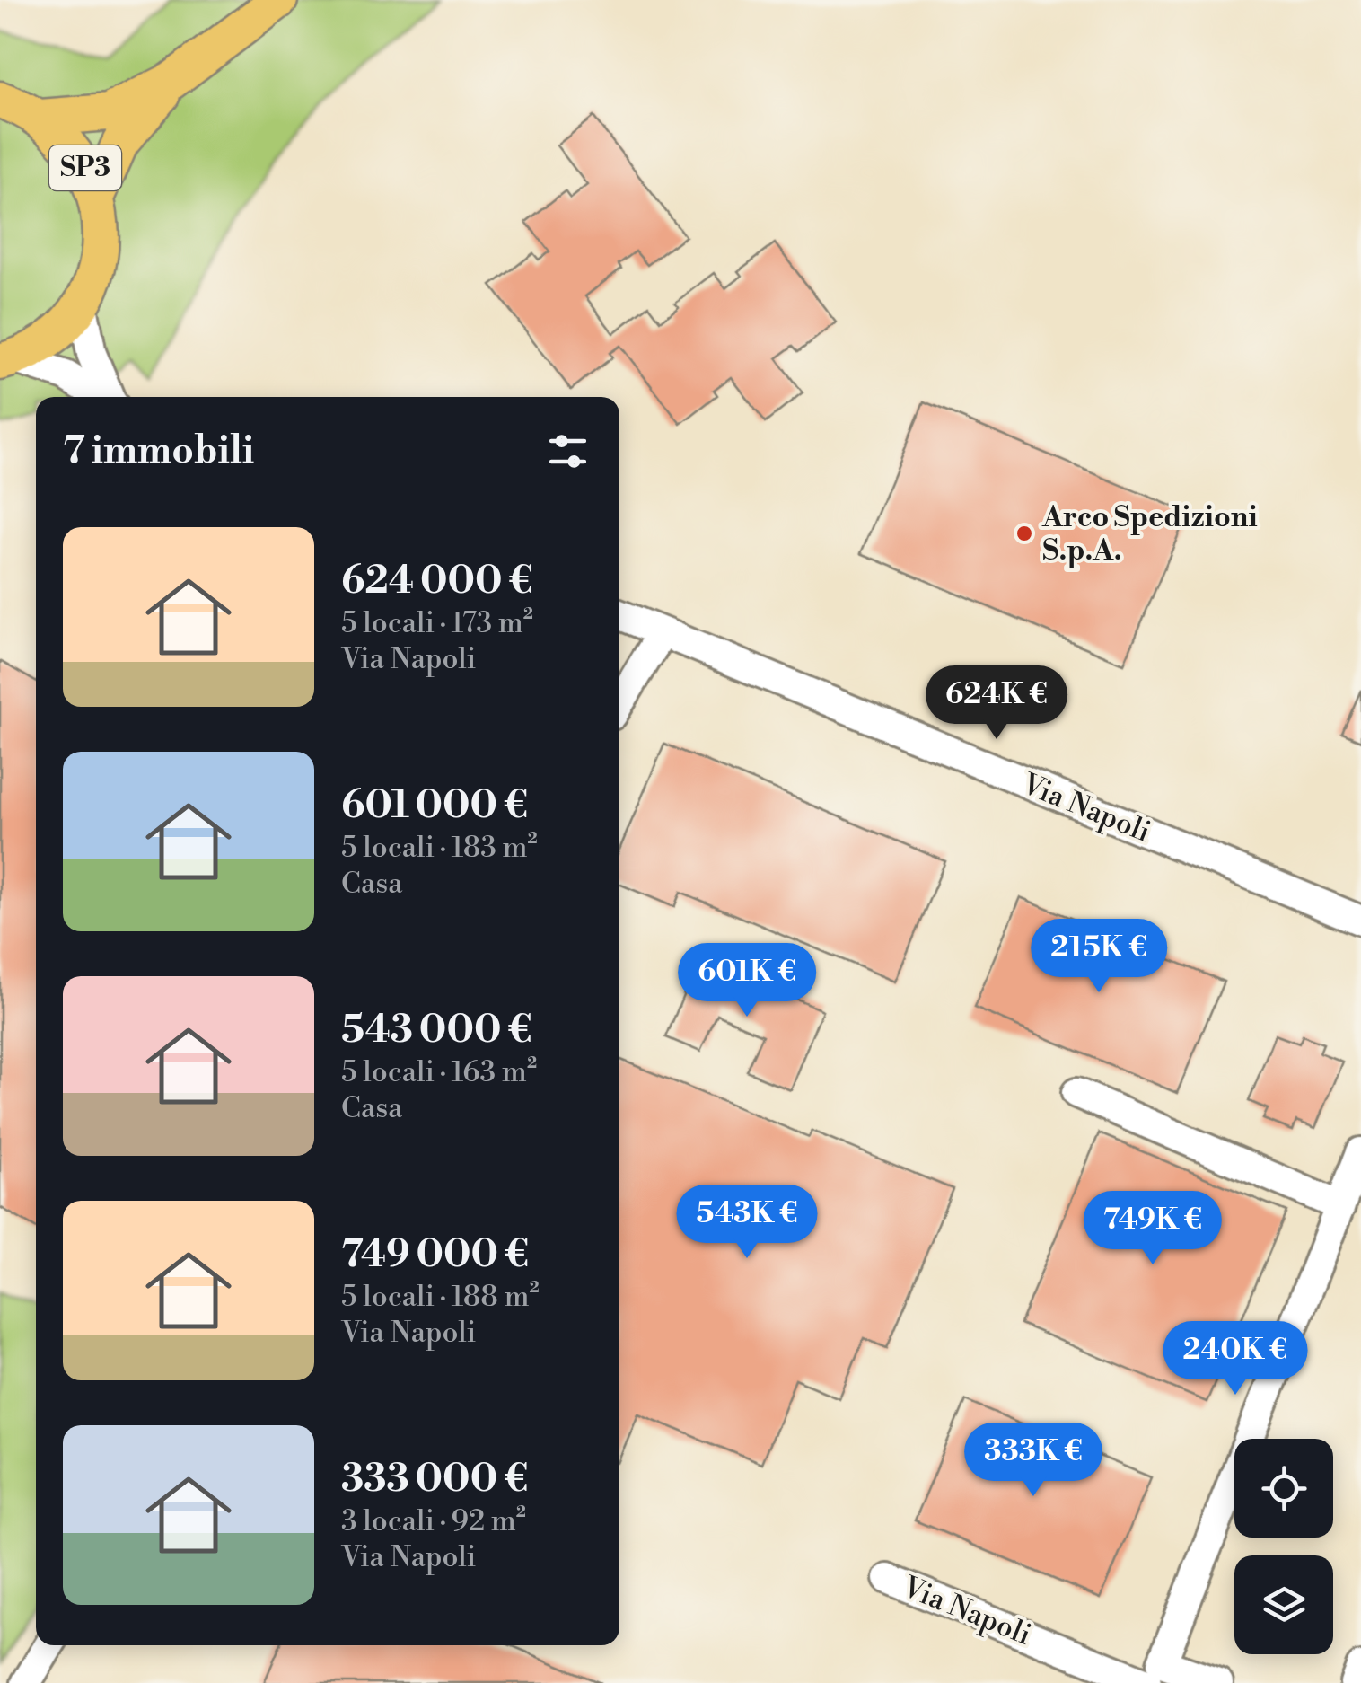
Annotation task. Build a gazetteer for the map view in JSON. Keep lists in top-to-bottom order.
{
  "streets": {
    "main road": ["SP3"],
    "street": ["Via Napoli"]
  },
  "places": ["Arco Spedizioni S.p.A."],
  "page": {
    "heading": "7 immobili",
    "list": [
      {
        "name": "624 000 €",
        "note": "5 locali · 173 m² · Via Napoli"
      },
      {
        "name": "601 000 €",
        "note": "5 locali · 183 m² · Casa"
      },
      {
        "name": "543 000 €",
        "note": "5 locali · 163 m² · Casa"
      },
      {
        "name": "749 000 €",
        "note": "5 locali · 188 m² · Via Napoli"
      },
      {
        "name": "333 000 €",
        "note": "3 locali · 92 m² · Via Napoli"
      }
    ],
    "price": [
      "624K €",
      "215K €",
      "601K €",
      "543K €",
      "749K €",
      "240K €",
      "333K €"
    ]
  }
}
